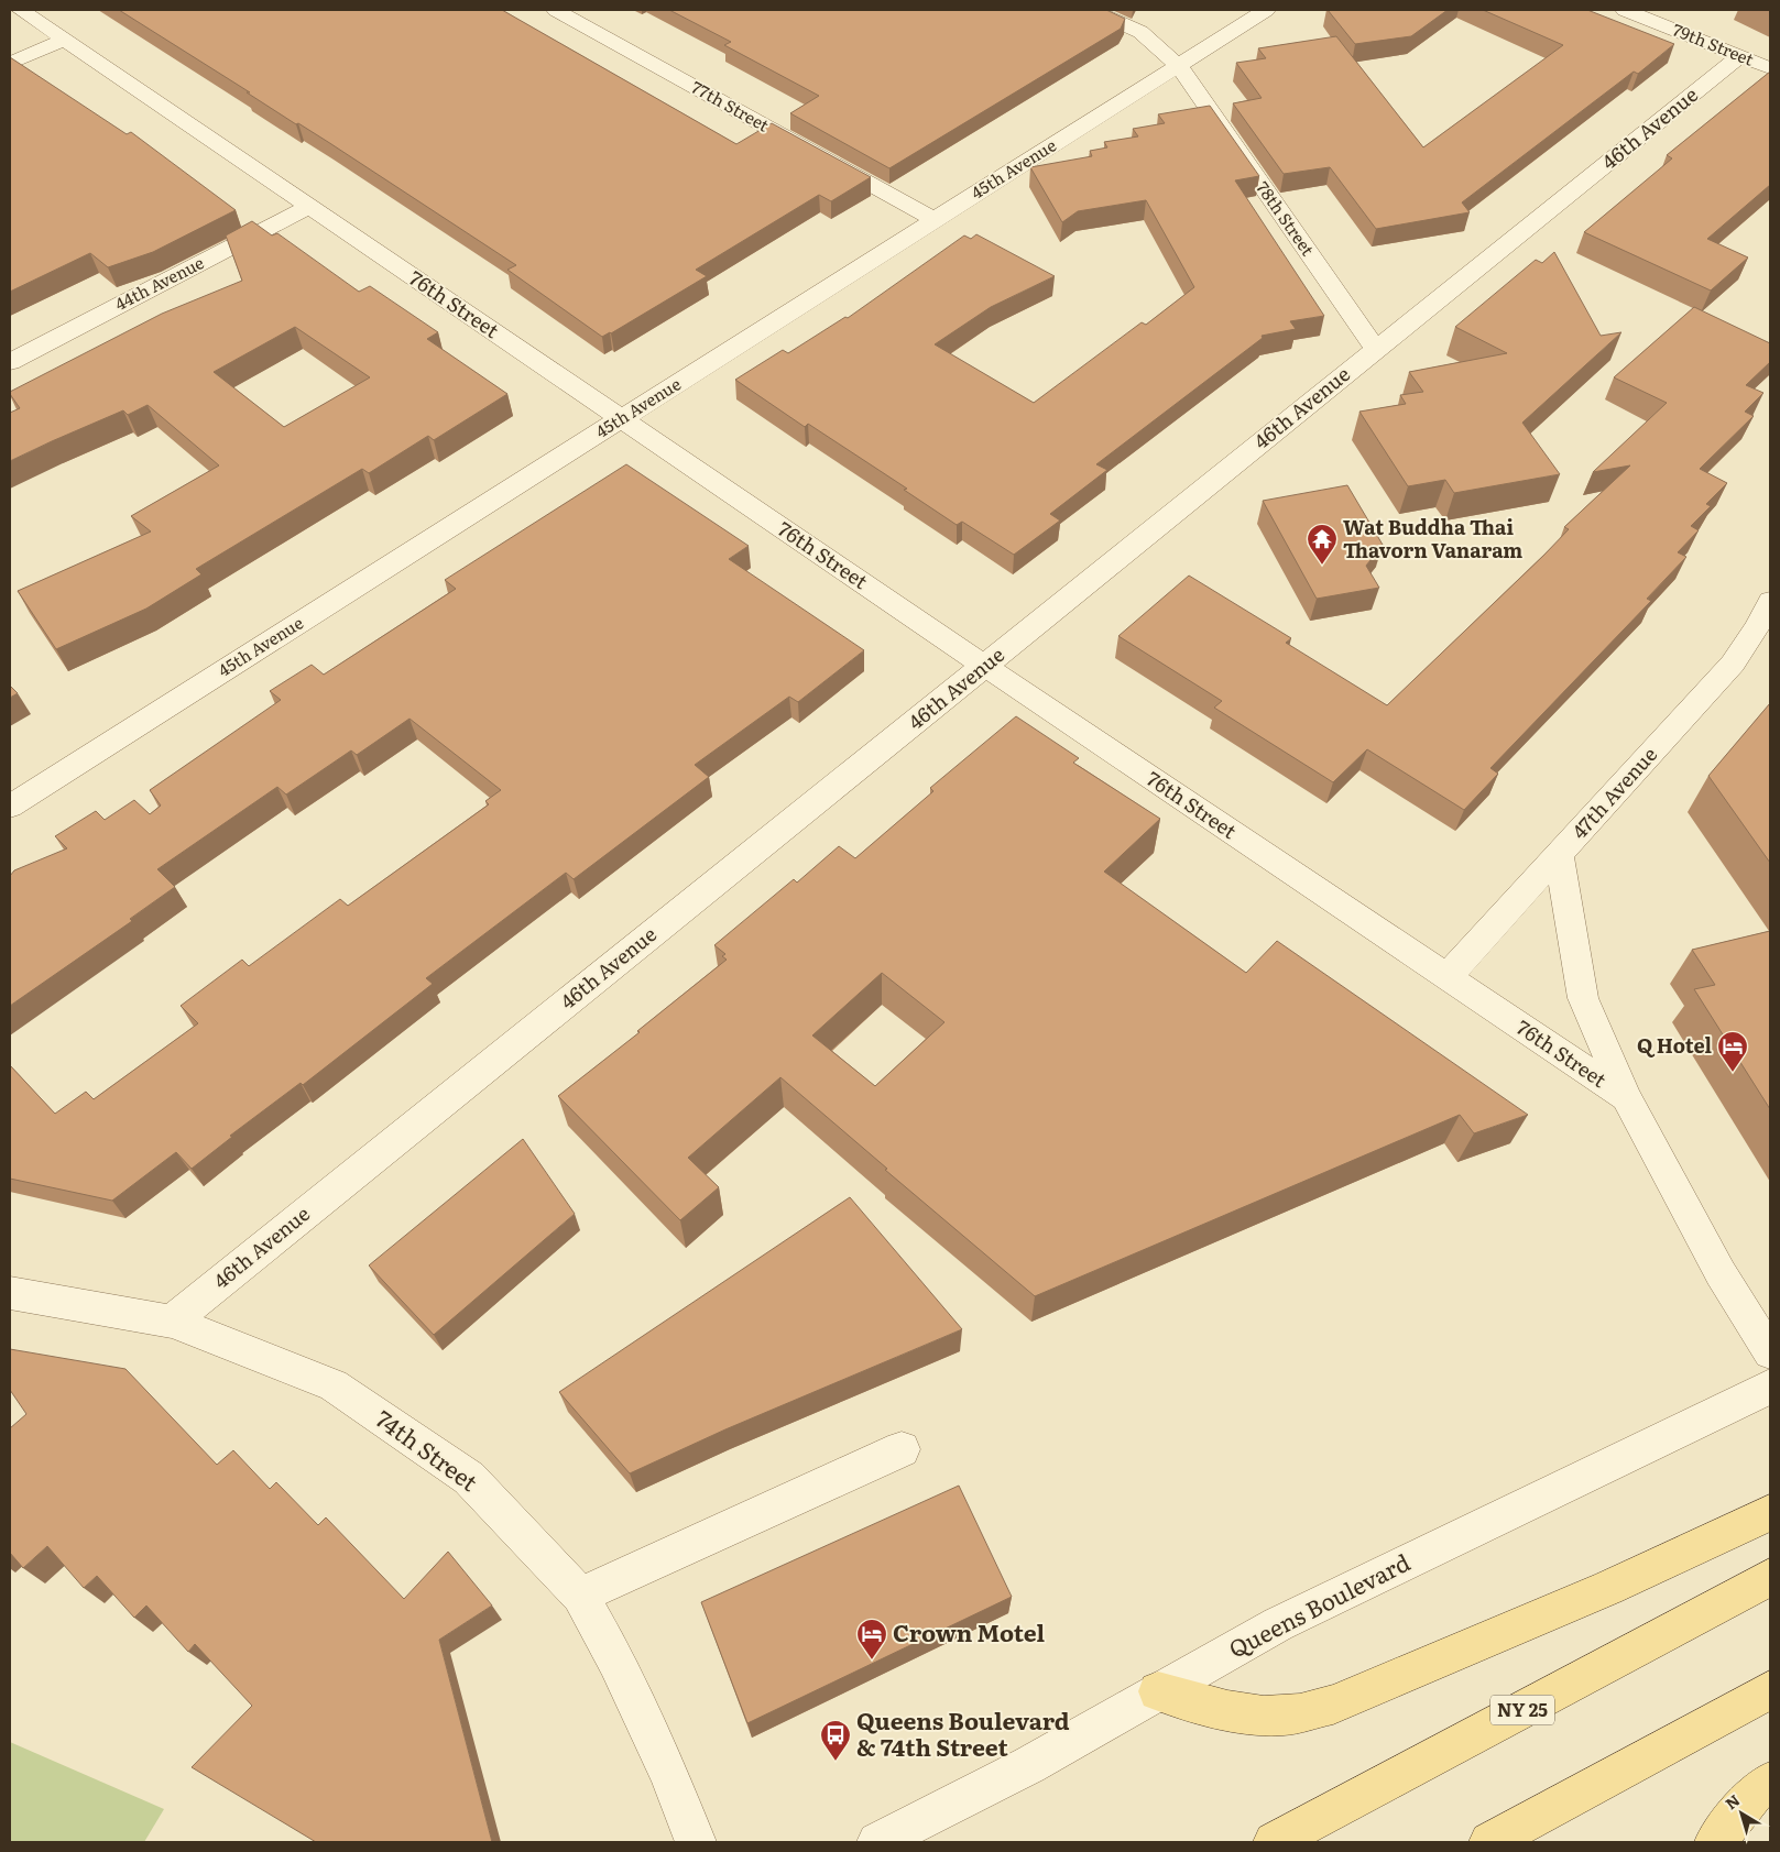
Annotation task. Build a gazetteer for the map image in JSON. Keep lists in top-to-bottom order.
{
  "streets": {
    "main road": ["NY 25"],
    "street": [
      "79th Street",
      "77th Street",
      "46th Avenue",
      "45th Avenue",
      "78th Street",
      "44th Avenue",
      "76th Street",
      "47th Avenue",
      "74th Street",
      "Queens Boulevard"
    ]
  },
  "crossings": [
    ["79th Street", "46th Avenue"],
    ["77th Street", "45th Avenue"],
    ["46th Avenue", "78th Street"],
    ["46th Avenue", "76th Street"],
    ["46th Avenue", "74th Street"],
    ["45th Avenue", "78th Street"],
    ["45th Avenue", "76th Street"],
    ["44th Avenue", "76th Street"],
    ["76th Street", "47th Avenue"]
  ],
  "places": {
    "temple": ["Wat Buddha Thai Thavorn Vanaram"],
    "hotel": ["Q Hotel", "Crown Motel"],
    "bus stop": ["Queens Boulevard & 74th Street"]
  },
  "north": "top left"
}
